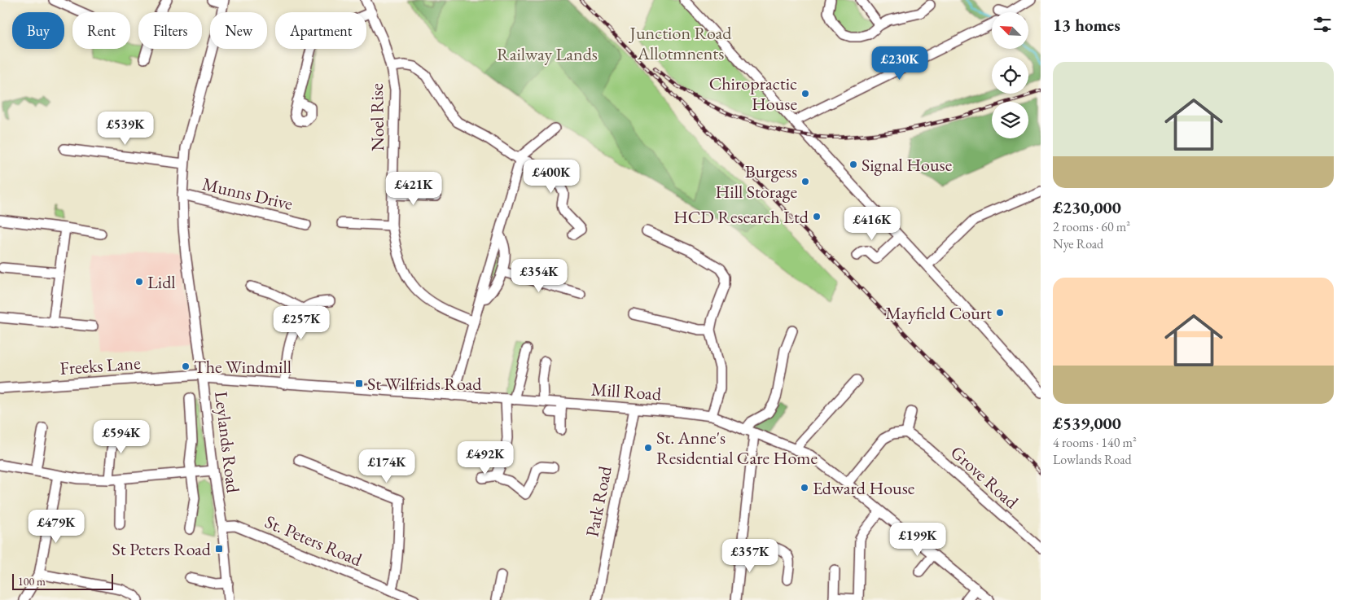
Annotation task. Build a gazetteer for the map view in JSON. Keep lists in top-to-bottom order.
{
  "streets": {
    "street": [
      "Noel Rise",
      "Munns Drive",
      "Freeks Lane",
      "Mill Road",
      "Leylands Road",
      "Grove Road",
      "Park Road",
      "St. Peters Road"
    ]
  },
  "crossings": [
    ["Munns Drive", "Leylands Road"],
    ["Freeks Lane", "Mill Road"],
    ["Freeks Lane", "Leylands Road"],
    ["Mill Road", "Leylands Road"],
    ["Mill Road", "Park Road"],
    ["Leylands Road", "St. Peters Road"]
  ],
  "parks": ["Junction Road Allotmnents", "Railway Lands"],
  "places": {
    "other": [
      "Chiropractic House",
      "Signal House",
      "Burgess Hill Storage",
      "HCD Research Ltd",
      "Lidl",
      "Mayfield Court",
      "The Windmill",
      "St. Anne's Residential Care Home",
      "Edward House"
    ],
    "transit": ["St Wilfrids Road", "St Peters Road"]
  },
  "scale_bar": "100 m",
  "north": "top left",
  "page": {
    "heading": "13 homes",
    "chip": [
      "Buy",
      "Rent",
      "Filters",
      "New",
      "Apartment"
    ],
    "price": [
      "£230K",
      "£539K",
      "£400K",
      "£421K",
      "£416K",
      "£354K",
      "£257K",
      "£594K",
      "£492K",
      "£174K",
      "£479K",
      "£199K",
      "£357K"
    ],
    "list": [
      {
        "name": "£230,000",
        "note": "2 rooms · 60 m² · Nye Road"
      },
      {
        "name": "£539,000",
        "note": "4 rooms · 140 m² · Lowlands Road"
      }
    ],
    "scale": "100 m"
  }
}
